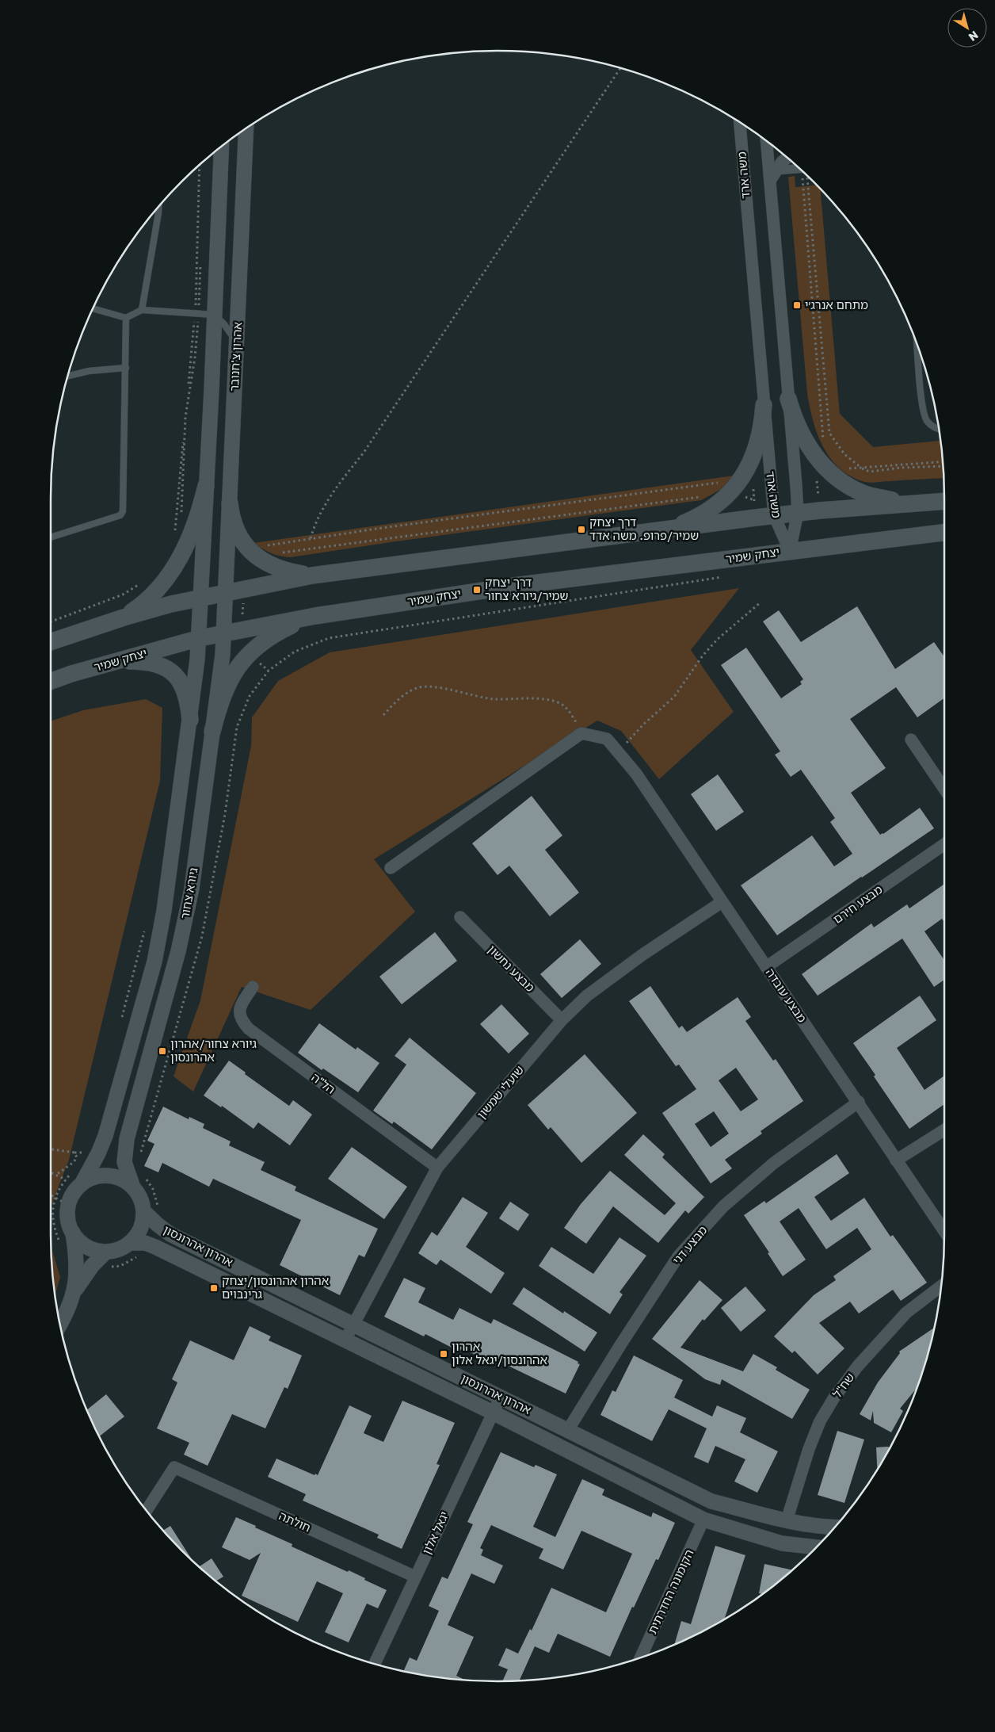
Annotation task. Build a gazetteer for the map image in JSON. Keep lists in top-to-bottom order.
{
  "streets": {
    "main road": ["יצחק שמיר"],
    "street": [
      "משה ארד",
      "אהרון צ'חנובר",
      "גיורא צחור",
      "מבצע חירם",
      "מבצע נחשון",
      "מבצע עובדה",
      "הל\"ה",
      "שועלי שמשון",
      "מבצע דני",
      "אהרון אהרונסון",
      "שח\"ל",
      "חולתה",
      "יגאל אלון",
      "הקומונה החדרתית"
    ]
  },
  "crossings": [
    ["משה ארד", "יצחק שמיר"],
    ["אהרון צ'חנובר", "גיורא צחור"],
    ["יצחק שמיר", "גיורא צחור"],
    ["גיורא צחור", "אהרון אהרונסון"],
    ["מבצע חירם", "מבצע עובדה"],
    ["מבצע נחשון", "שועלי שמשון"],
    ["מבצע עובדה", "שועלי שמשון"],
    ["מבצע עובדה", "מבצע דני"],
    ["הל\"ה", "שועלי שמשון"],
    ["שועלי שמשון", "אהרון אהרונסון"],
    ["מבצע דני", "אהרון אהרונסון"],
    ["אהרון אהרונסון", "שח\"ל"],
    ["אהרון אהרונסון", "יגאל אלון"],
    ["אהרון אהרונסון", "הקומונה החדרתית"],
    ["חולתה", "יגאל אלון"]
  ],
  "places": {
    "transit": [
      "מתחם אנרג׳י",
      "דרך יצחק שמיר/פרופ. משה אדד",
      "דרך יצחק שמיר/גיורא צחור",
      "גיורא צחור/אהרון אהרונסון",
      "אהרון אהרונסון/יצחק גרינבוים",
      "אהרון אהרונסון/יגאל אלון"
    ]
  },
  "north": "bottom right"
}
